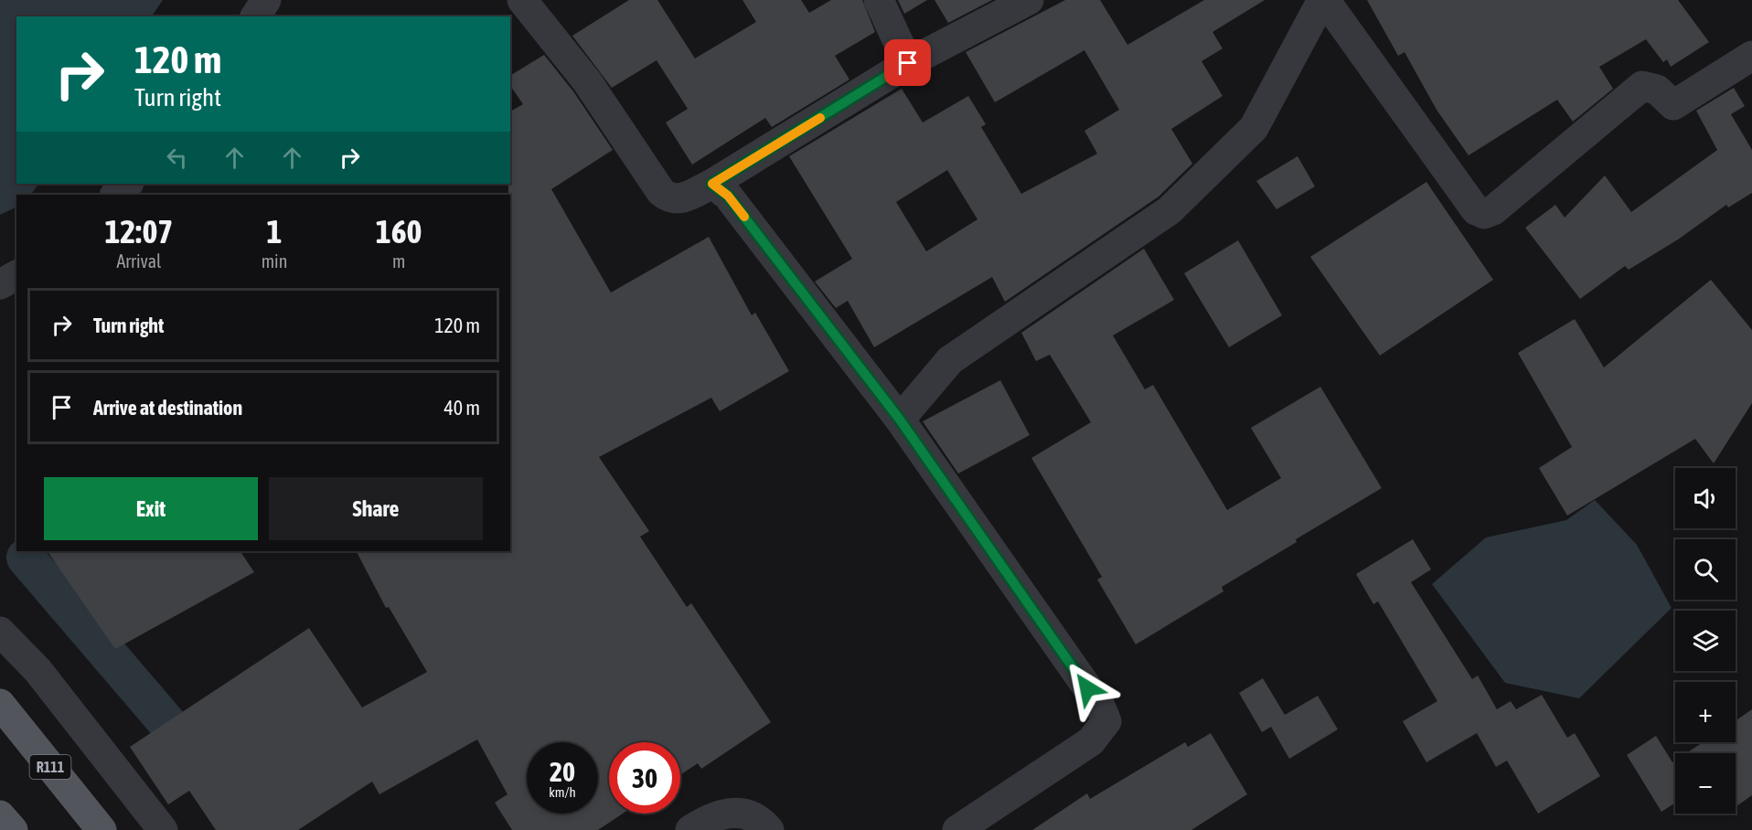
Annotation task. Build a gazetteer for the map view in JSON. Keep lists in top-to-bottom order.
{
  "streets": {
    "main road": ["R111"]
  },
  "page": {
    "turn": ["120 m", "Turn right"],
    "eta": [
      "12:07",
      "Arrival",
      "1",
      "min",
      "160",
      "m"
    ],
    "list": [
      {
        "name": "Turn right",
        "value": "120 m"
      },
      {
        "name": "Arrive at destination",
        "value": "40 m"
      }
    ],
    "buttons": ["Exit", "Share"],
    "map_buttons": ["+", "−"],
    "speed": "20 km/h",
    "limit": "30"
  }
}
